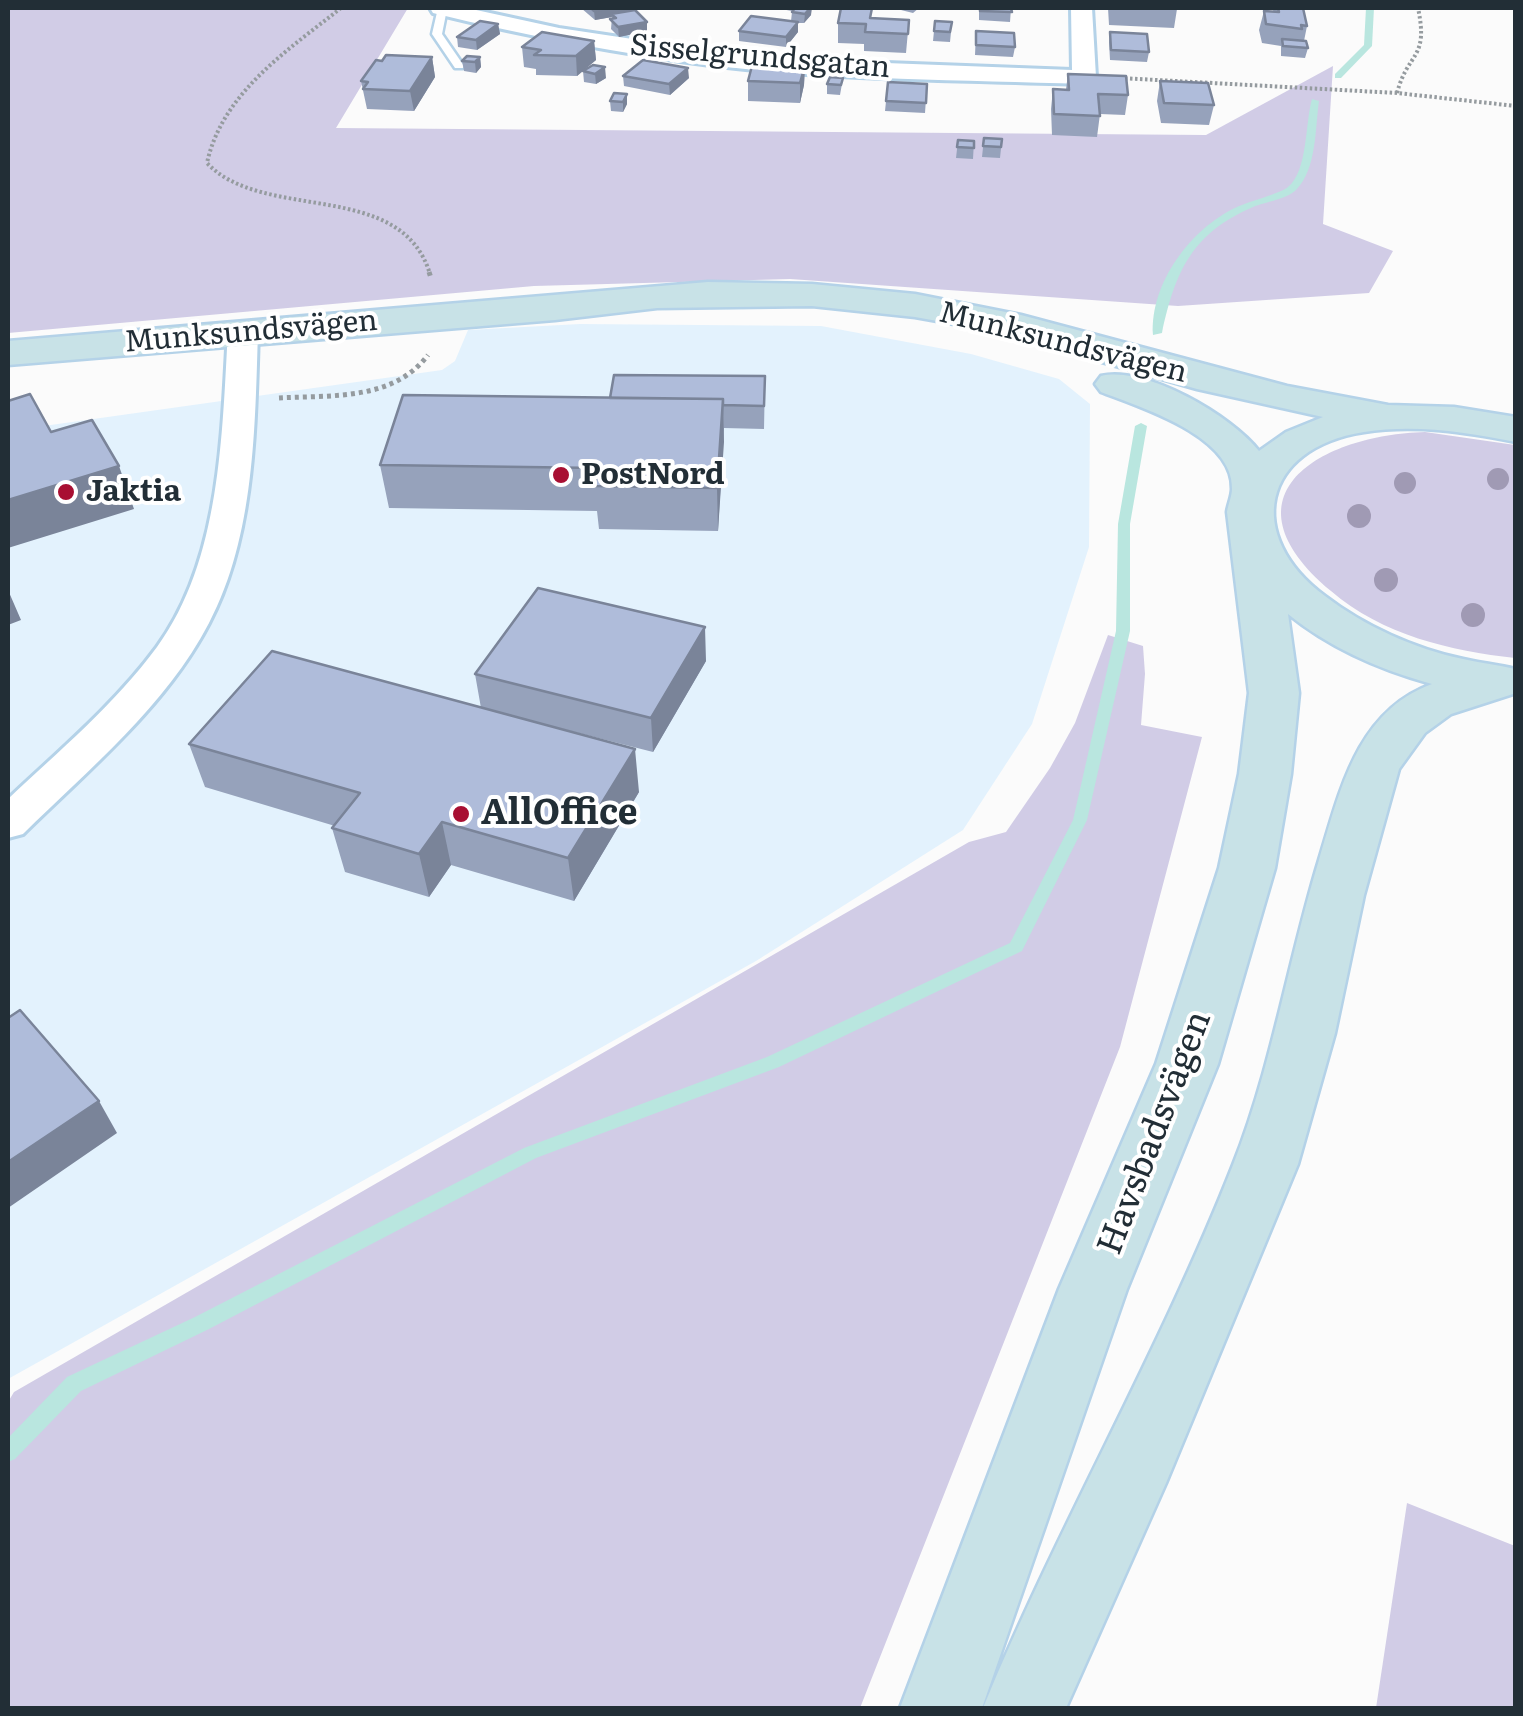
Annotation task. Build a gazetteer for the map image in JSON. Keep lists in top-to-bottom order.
{
  "streets": {
    "main road": ["Munksundsvägen", "Havsbadsvägen"],
    "street": ["Sisselgrundsgatan"]
  },
  "crossings": [
    ["Munksundsvägen", "Havsbadsvägen"]
  ],
  "places": ["PostNord", "Jaktia", "AllOffice"]
}
